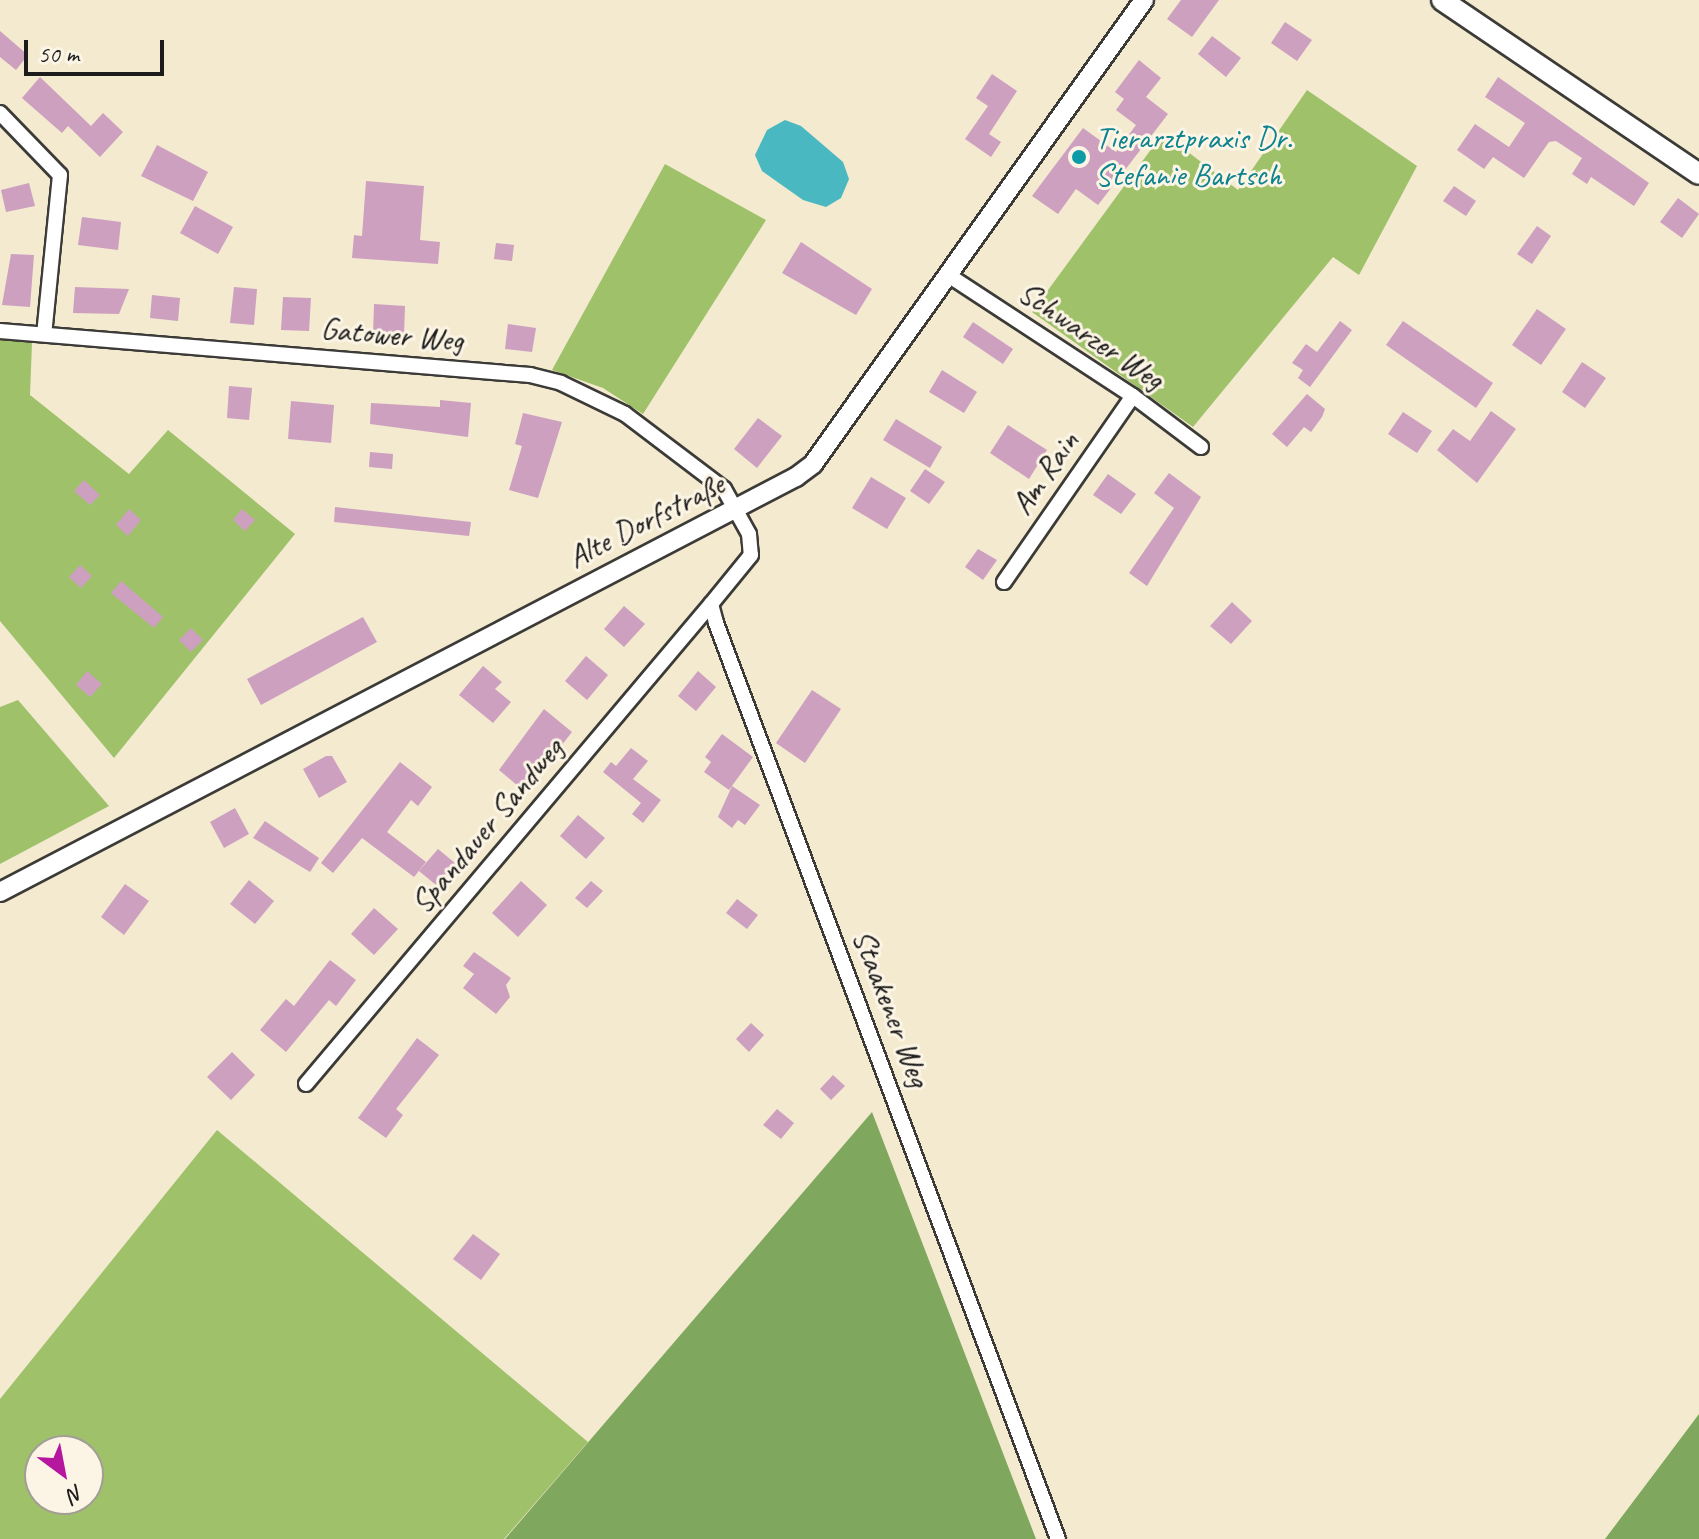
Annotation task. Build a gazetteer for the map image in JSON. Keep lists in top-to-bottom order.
{
  "streets": {
    "street": [
      "Gatower Weg",
      "Schwarzer Weg",
      "Am Rain",
      "Alte Dorfstraße",
      "Spandauer Sandweg",
      "Staakener Weg"
    ]
  },
  "crossings": [
    ["Gatower Weg", "Alte Dorfstraße"],
    ["Schwarzer Weg", "Am Rain"],
    ["Schwarzer Weg", "Alte Dorfstraße"],
    ["Spandauer Sandweg", "Staakener Weg"]
  ],
  "places": ["Tierarztpraxis Dr. Stefanie Bartsch"],
  "scale_bar": "50 m",
  "north": "bottom right"
}
